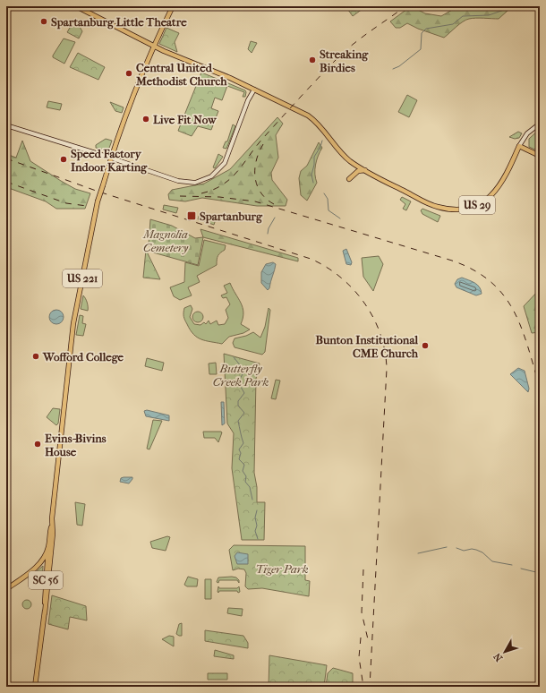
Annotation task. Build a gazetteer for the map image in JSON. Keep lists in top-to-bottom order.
{
  "streets": {
    "main road": ["US 29", "US 221", "SC 56"]
  },
  "crossings": [
    ["US 29", "US 221"],
    ["US 221", "SC 56"]
  ],
  "parks": ["Magnolia Cemetery", "Butterfly Creek Park", "Tiger Park"],
  "places": {
    "other": [
      "Spartanburg Little Theatre",
      "Streaking Birdies",
      "Central United Methodist Church",
      "Live Fit Now",
      "Speed Factory Indoor Karting",
      "Bunton Institutional CME Church",
      "Wofford College",
      "Evins-Bivins House"
    ],
    "transit": ["Spartanburg"]
  },
  "north": "bottom left"
}
